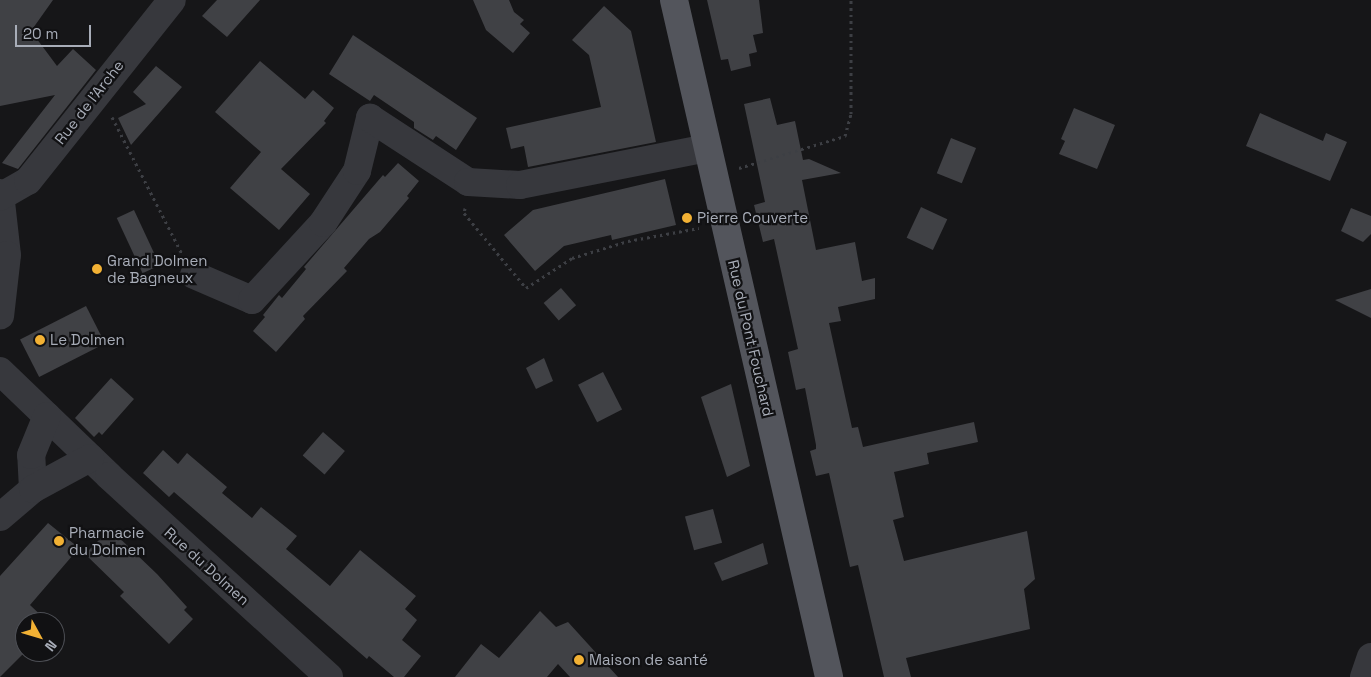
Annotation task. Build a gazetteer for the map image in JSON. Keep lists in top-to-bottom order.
{
  "streets": {
    "main road": ["Rue du Pont Fouchard"],
    "street": ["Rue de l'Arche", "Rue du Dolmen"]
  },
  "places": [
    "Pierre Couverte",
    "Grand Dolmen de Bagneux",
    "Le Dolmen",
    "Pharmacie du Dolmen",
    "Maison de santé"
  ],
  "scale_bar": "20 m",
  "north": "bottom right"
}
